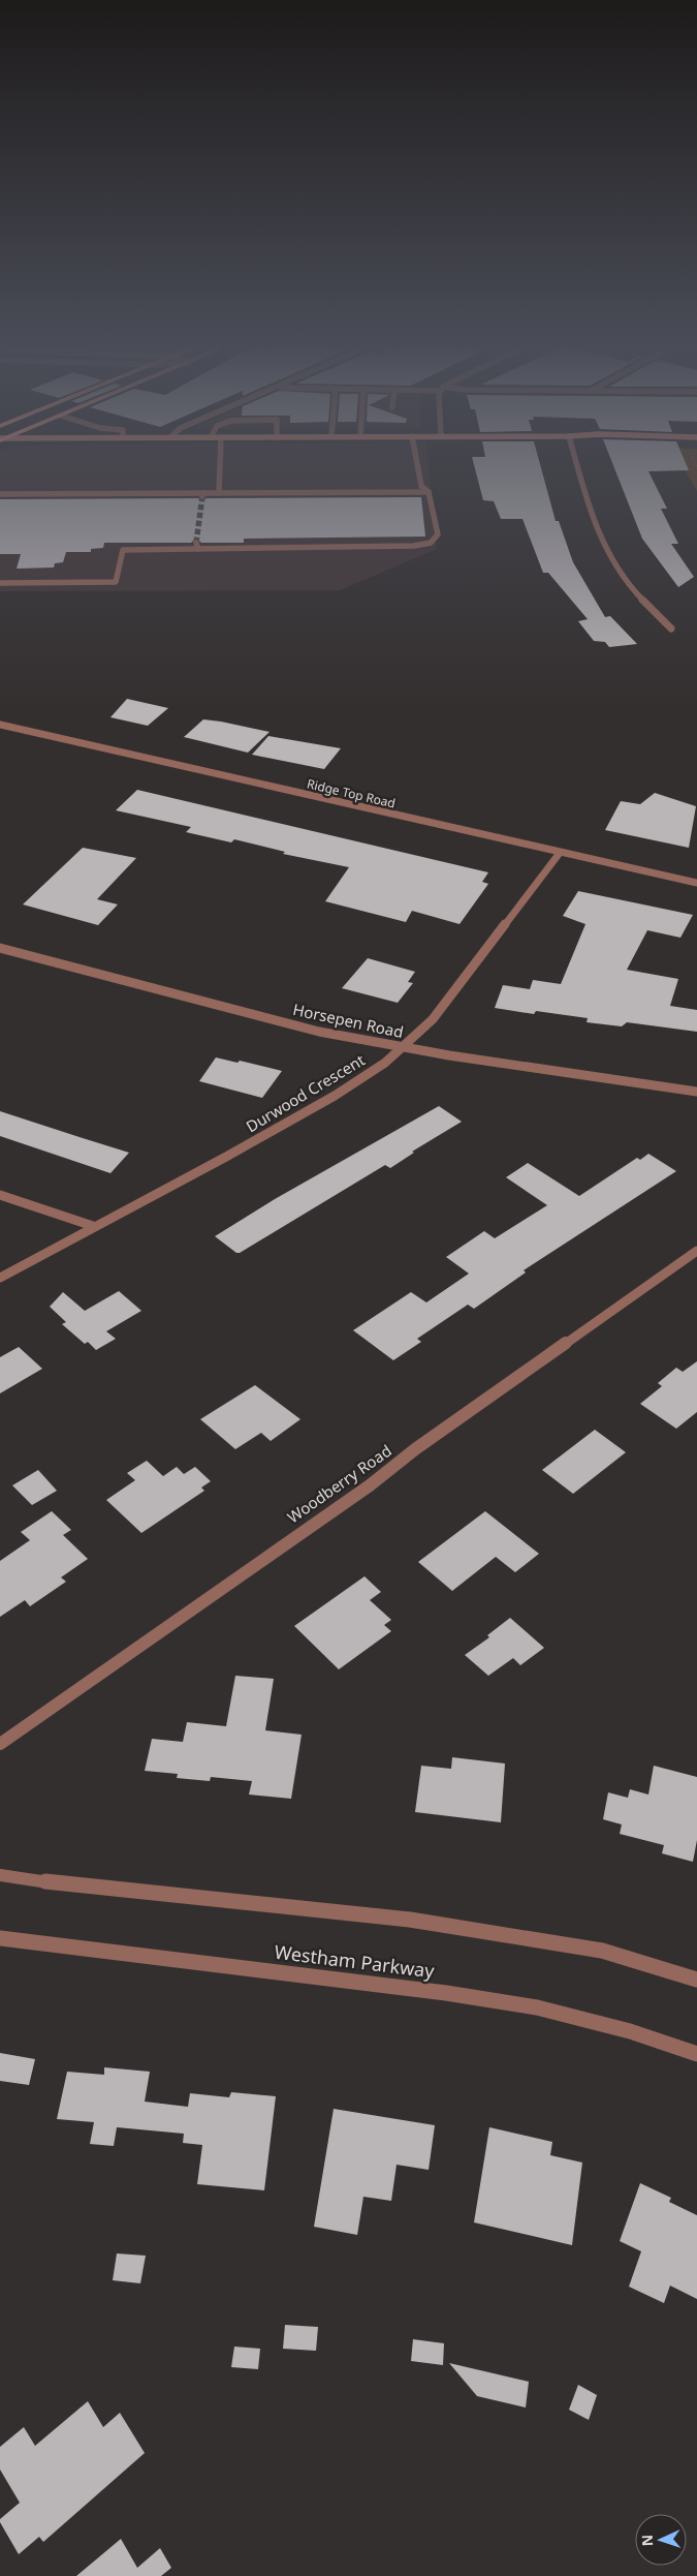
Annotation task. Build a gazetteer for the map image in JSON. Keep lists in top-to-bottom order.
{
  "streets": {
    "street": [
      "Ridge Top Road",
      "Horsepen Road",
      "Durwood Crescent",
      "Woodberry Road",
      "Westham Parkway"
    ]
  },
  "crossings": [
    ["Ridge Top Road", "Durwood Crescent"],
    ["Horsepen Road", "Durwood Crescent"]
  ],
  "north": "left"
}
